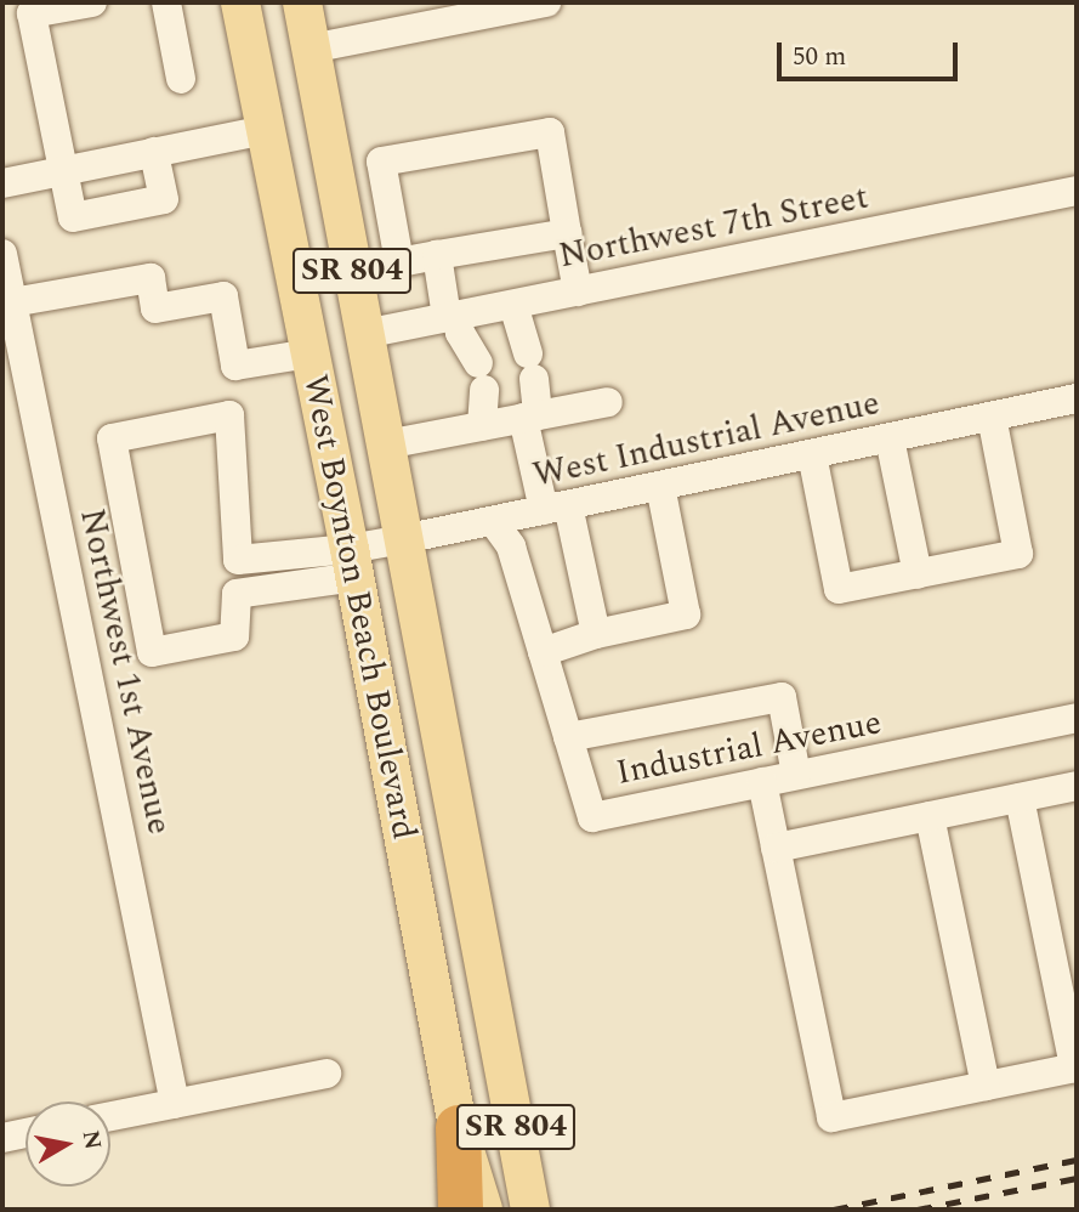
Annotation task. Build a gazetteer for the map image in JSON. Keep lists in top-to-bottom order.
{
  "streets": {
    "main road": ["SR 804", "West Boynton Beach Boulevard"],
    "street": [
      "Northwest 7th Street",
      "West Industrial Avenue",
      "Northwest 1st Avenue",
      "Industrial Avenue"
    ]
  },
  "crossings": [
    ["Northwest 7th Street", "West Boynton Beach Boulevard"],
    ["West Industrial Avenue", "West Boynton Beach Boulevard"],
    ["West Industrial Avenue", "Industrial Avenue"]
  ],
  "scale_bar": "50 m",
  "north": "right"
}
